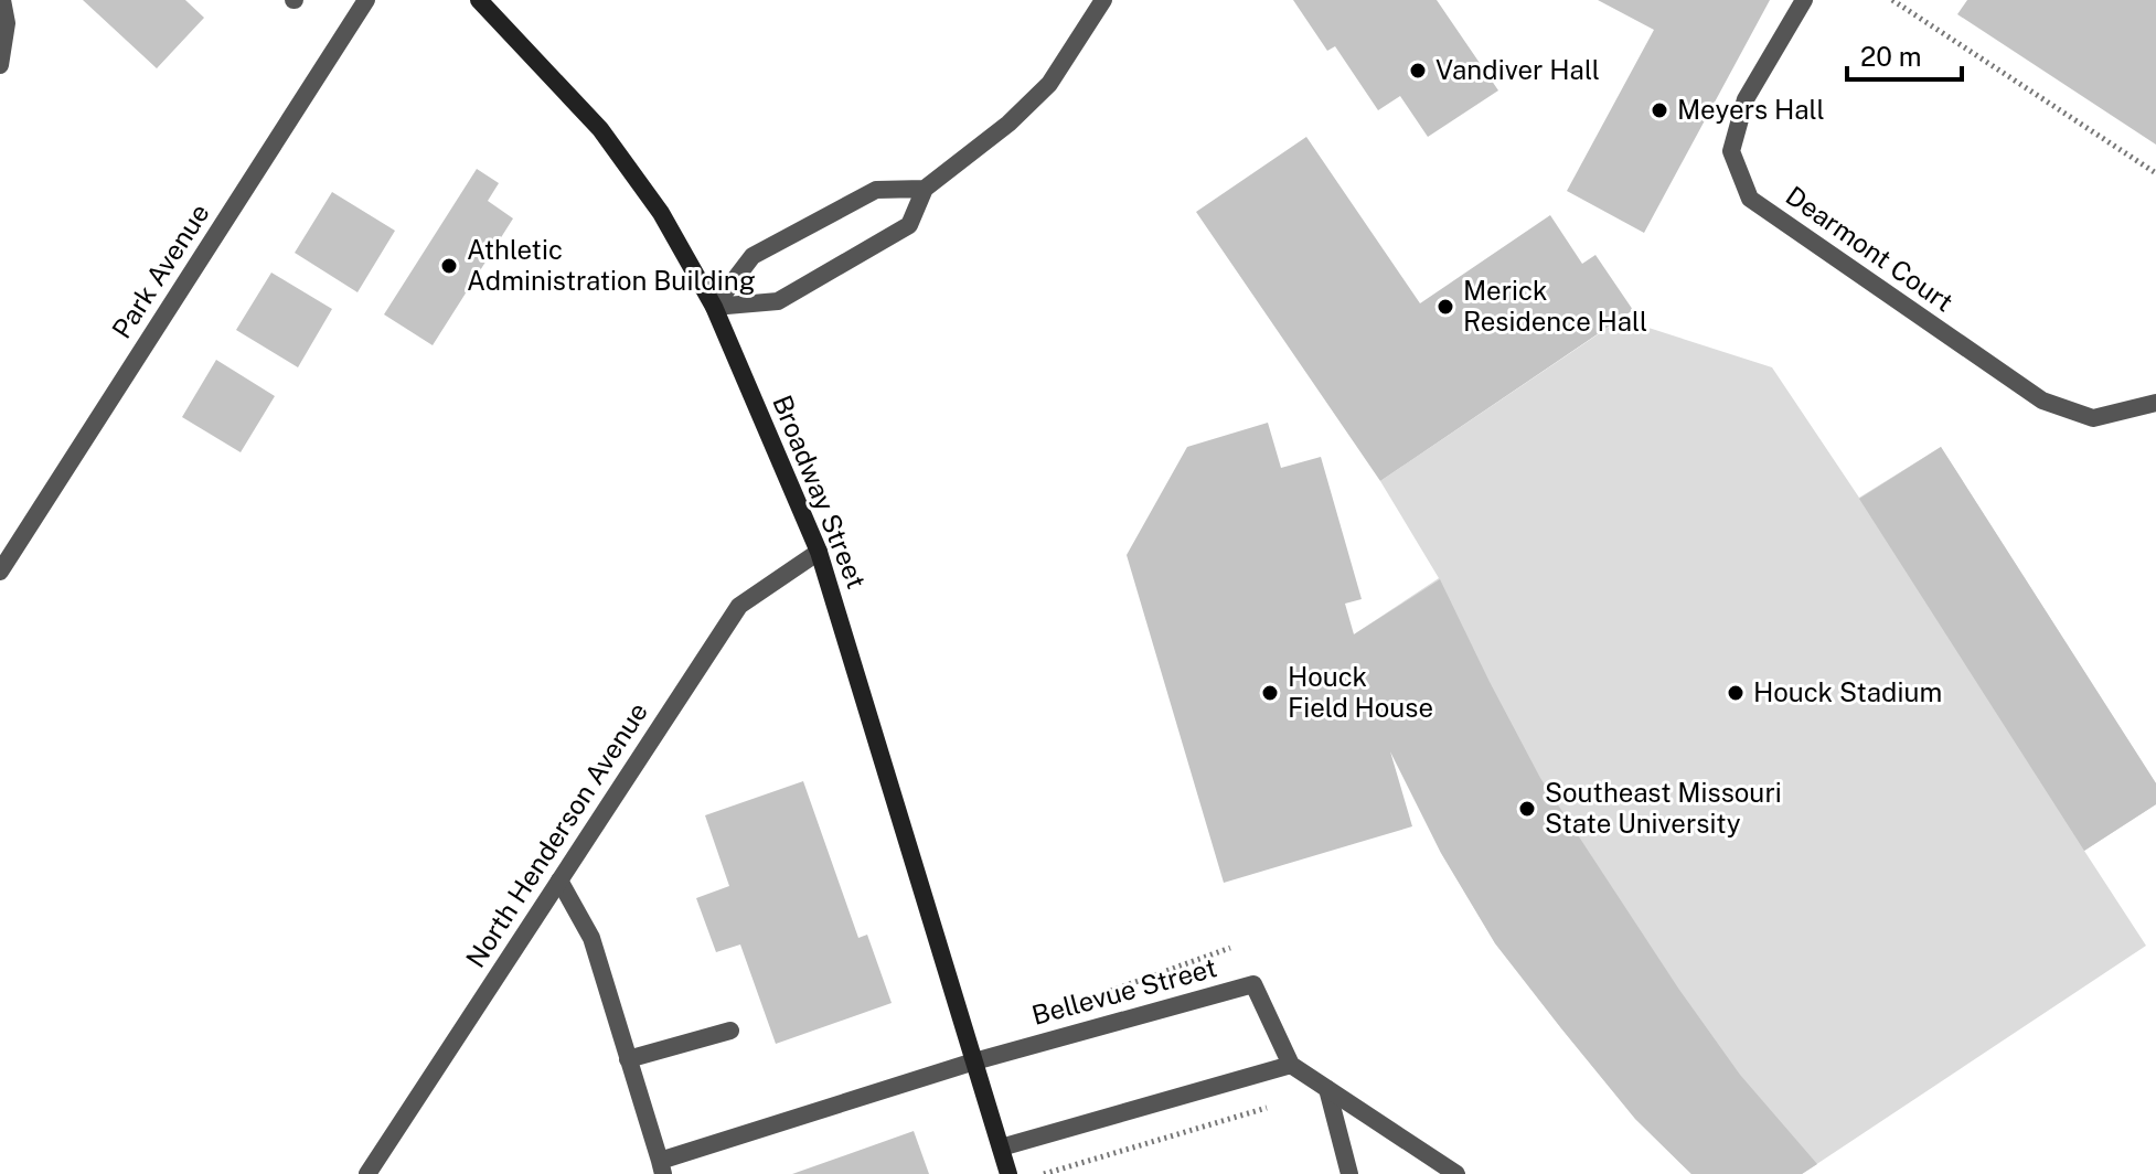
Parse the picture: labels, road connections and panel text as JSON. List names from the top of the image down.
{
  "streets": {
    "main road": ["Broadway Street"],
    "street": [
      "Dearmont Court",
      "Park Avenue",
      "North Henderson Avenue",
      "Bellevue Street"
    ]
  },
  "crossings": [
    ["Broadway Street", "North Henderson Avenue"],
    ["Broadway Street", "Bellevue Street"]
  ],
  "places": [
    "Vandiver Hall",
    "Meyers Hall",
    "Athletic Administration Building",
    "Merick Residence Hall",
    "Houck Field House",
    "Houck Stadium",
    "Southeast Missouri State University"
  ],
  "scale_bar": "20 m"
}
